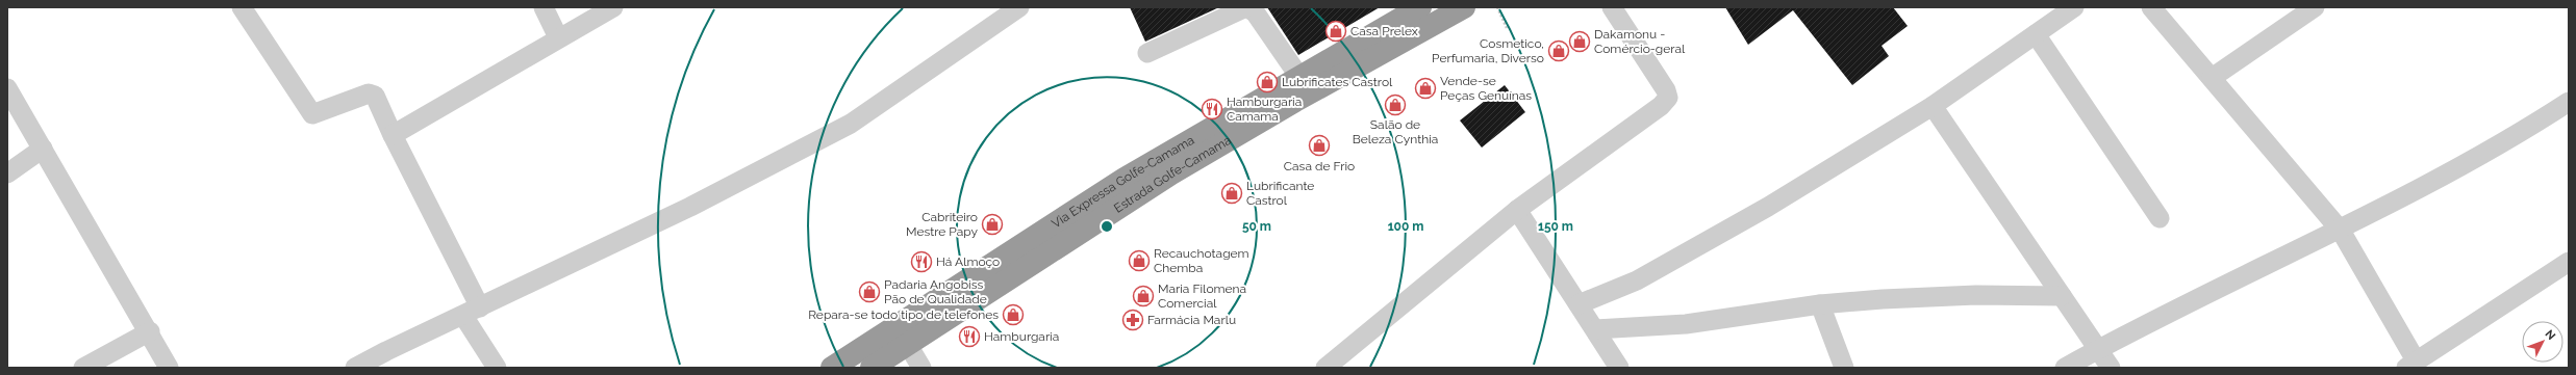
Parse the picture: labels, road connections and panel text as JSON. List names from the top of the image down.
{
  "streets": {
    "highway": ["Estrada Golfe-Camama", "Via Expressa Golfe-Camama"]
  },
  "places": {
    "shop": [
      "Casa Prelex",
      "Dakamonu - Comércio-geral",
      "Cosmetico, Perfumaria, Diverso",
      "Lubrificates Castrol",
      "Vende-se Peças Genuínas",
      "Salão de Beleza Cynthia",
      "Casa de Frio",
      "Lubrificante Castrol",
      "Cabriteiro Mestre Papy",
      "Recauchotagem Chemba",
      "Padaria Angobiss Pão de Qualidade",
      "Maria Filomena Comercial",
      "Repara-se todo tipo de telefones"
    ],
    "restaurant": ["Hamburgaria Camama", "Há Almoço", "Hamburgaria"],
    "pharmacy": ["Farmácia Marlu"]
  },
  "north": "top right",
  "rings": ["50 m", "100 m", "150 m"]
}
